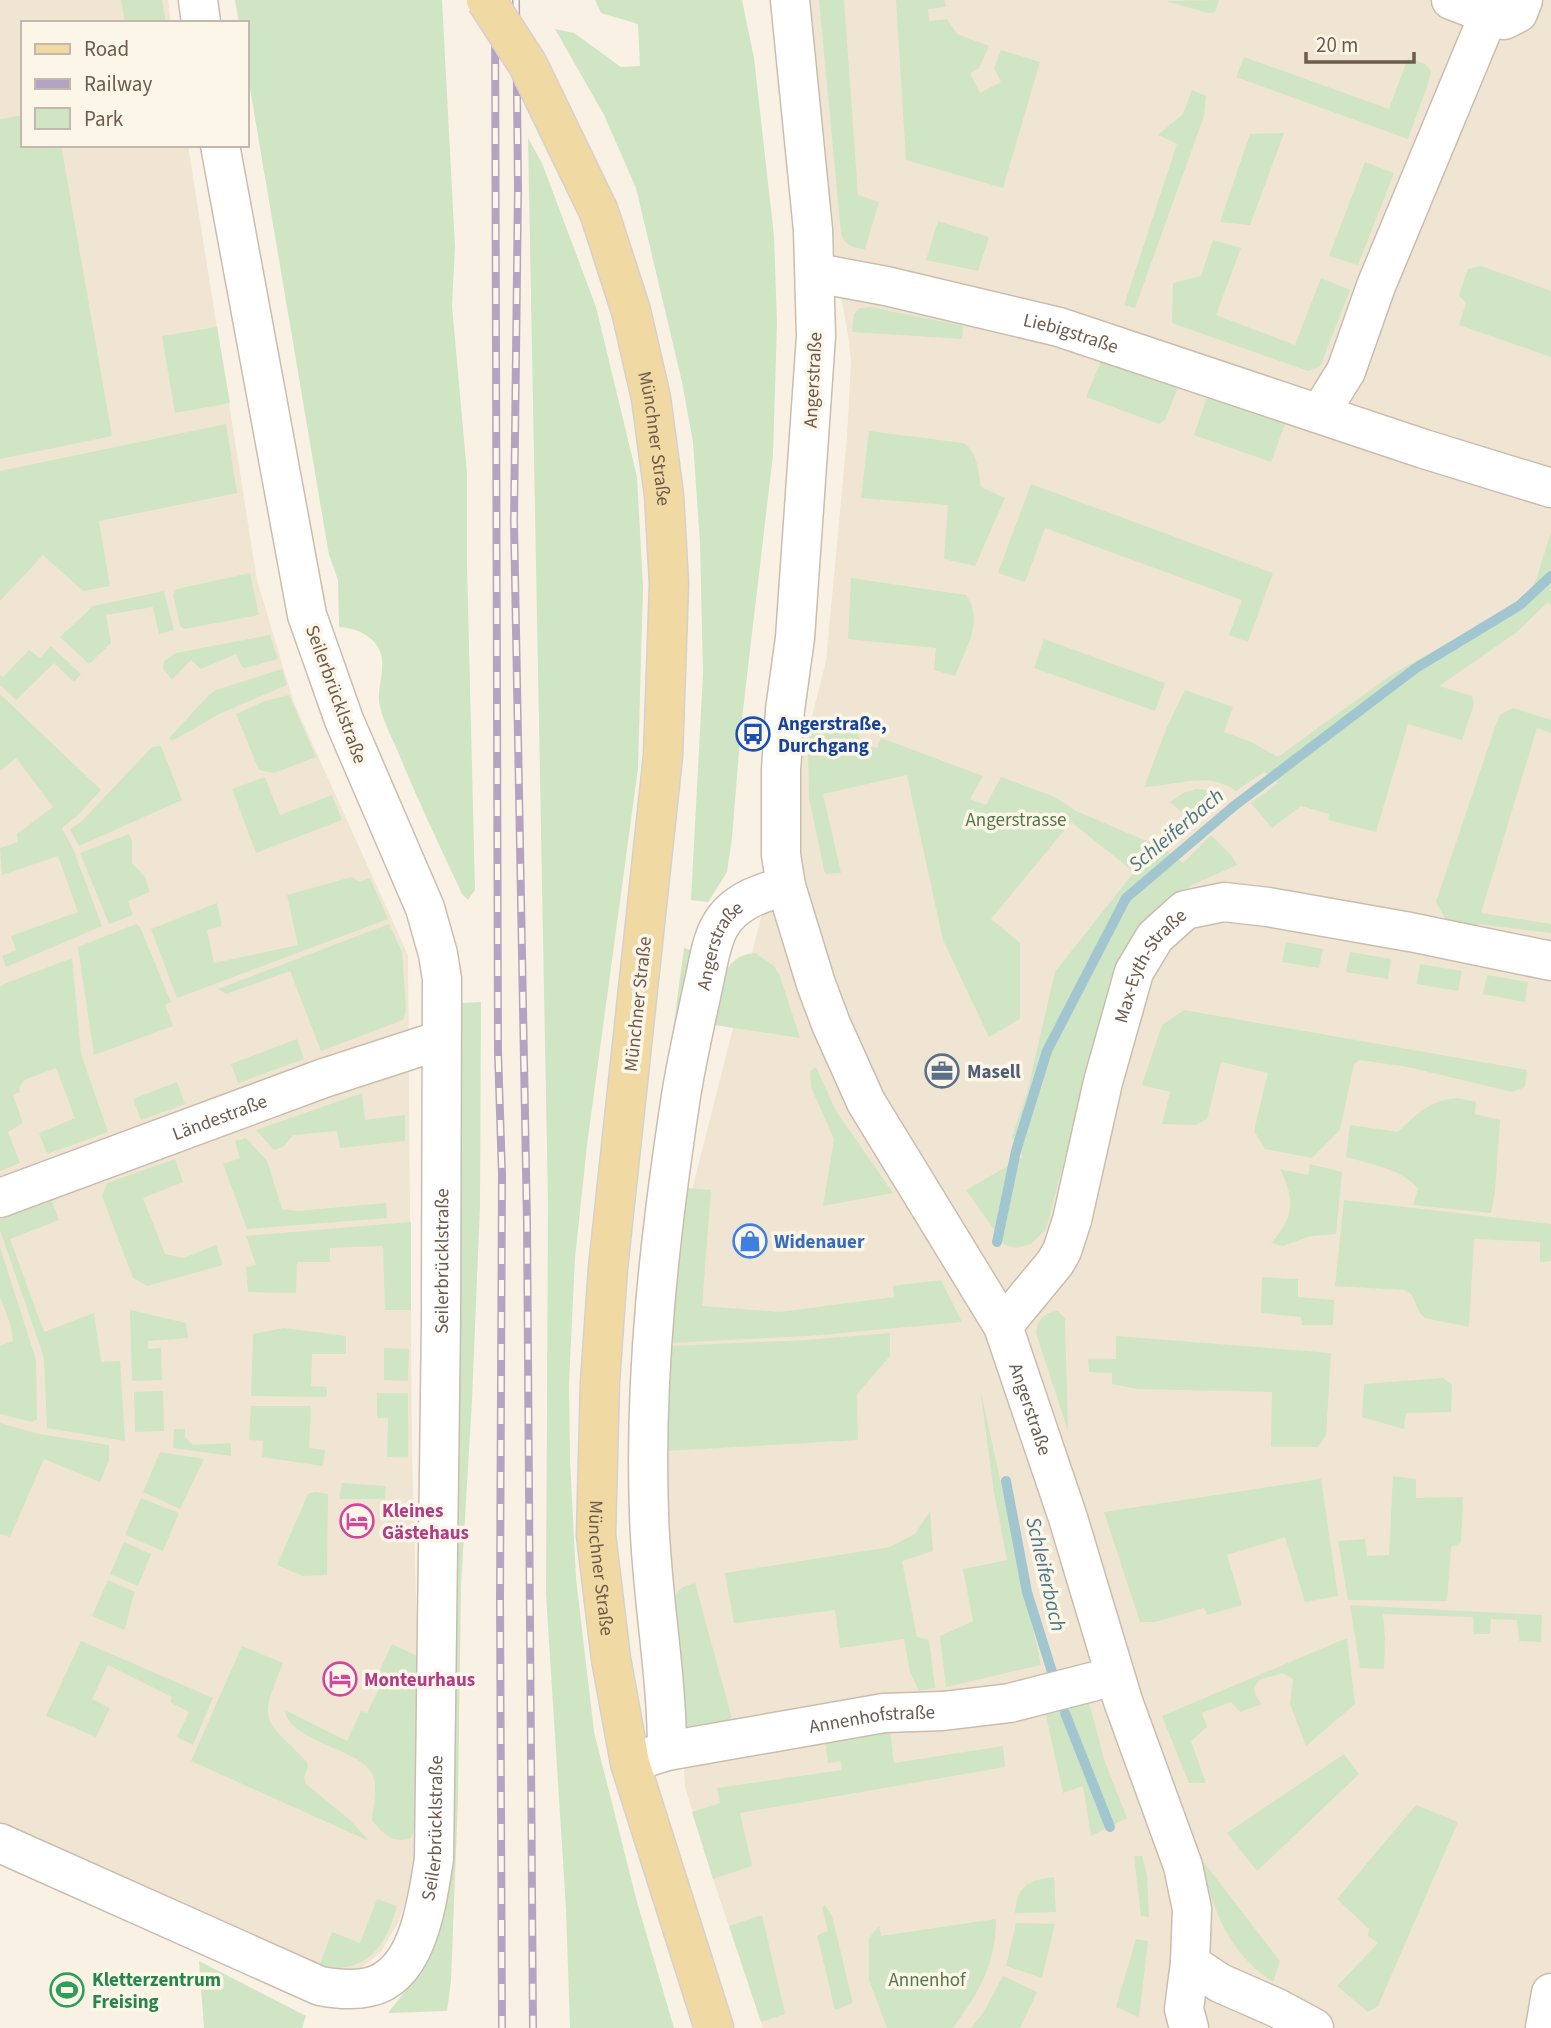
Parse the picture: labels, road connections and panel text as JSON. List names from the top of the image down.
{
  "streets": {
    "main road": ["Münchner Straße"],
    "street": [
      "Liebigstraße",
      "Angerstraße",
      "Seilerbrücklstraße",
      "Max-Eyth-Straße",
      "Ländestraße",
      "Annenhofstraße"
    ]
  },
  "crossings": [
    ["Liebigstraße", "Angerstraße"],
    ["Angerstraße", "Max-Eyth-Straße"],
    ["Angerstraße", "Annenhofstraße"],
    ["Münchner Straße", "Annenhofstraße"],
    ["Seilerbrücklstraße", "Ländestraße"]
  ],
  "water": ["Schleiferbach"],
  "parks": ["Angerstrasse", "Annenhof"],
  "places": {
    "bus stop": ["Angerstraße, Durchgang"],
    "office": ["Masell"],
    "shop": ["Widenauer"],
    "hotel": ["Kleines Gästehaus", "Monteurhaus"],
    "sports": ["Kletterzentrum Freising"]
  },
  "legend": ["Road", "Railway", "Park"],
  "scale_bar": "20 m"
}
